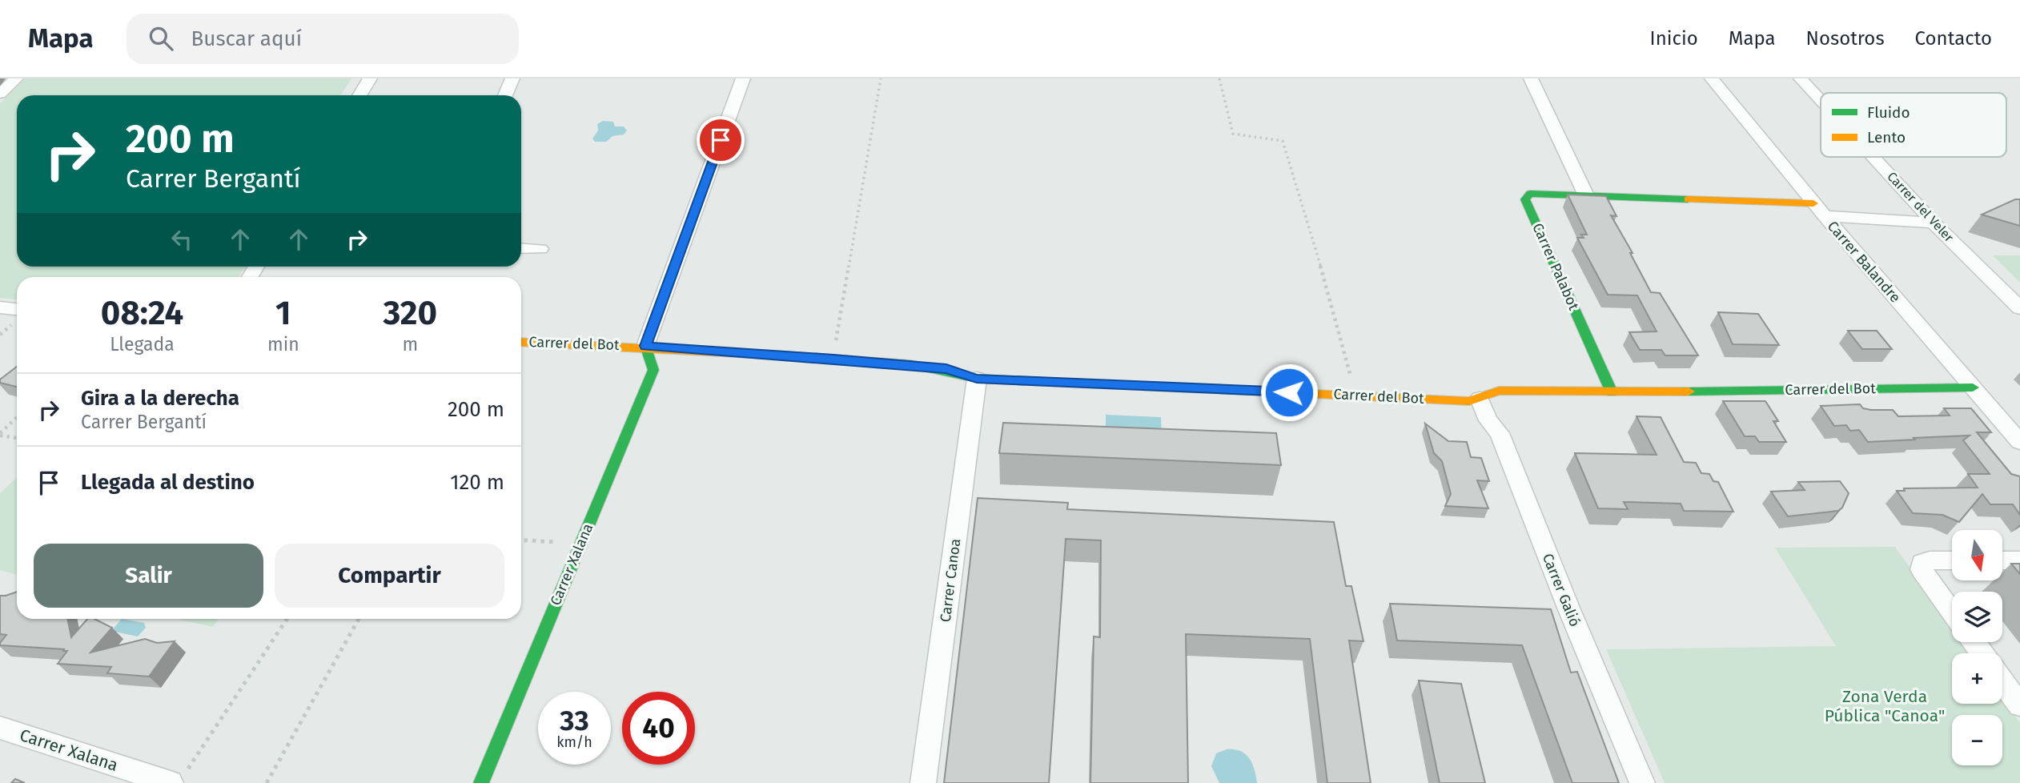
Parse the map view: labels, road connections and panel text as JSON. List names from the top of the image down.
{
  "streets": {
    "street": [
      "Carrer del Veler",
      "Carrer Balandre",
      "Carrer Palabot",
      "Carrer del Bot",
      "Carrer Xalana",
      "Carrer Canoa",
      "Carrer Galió"
    ]
  },
  "crossings": [
    ["Carrer Balandre", "Carrer Palabot"],
    ["Carrer Balandre", "Carrer del Bot"],
    ["Carrer Palabot", "Carrer del Bot"],
    ["Carrer del Bot", "Carrer Xalana"],
    ["Carrer del Bot", "Carrer Canoa"],
    ["Carrer del Bot", "Carrer Galió"]
  ],
  "parks": ["Zona Verda Pública \"Canoa\""],
  "legend": ["Fluido", "Lento"],
  "north": "bottom",
  "page": {
    "header": "Mapa",
    "search": "Buscar aquí",
    "nav": [
      "Inicio",
      "Mapa",
      "Nosotros",
      "Contacto"
    ],
    "turn": ["200 m", "Carrer Bergantí"],
    "eta": [
      "08:24",
      "Llegada",
      "1",
      "min",
      "320",
      "m"
    ],
    "list": [
      {
        "name": "Gira a la derecha",
        "note": "Carrer Bergantí",
        "value": "200 m"
      },
      {
        "name": "Llegada al destino",
        "value": "120 m"
      }
    ],
    "map_buttons": ["+", "−"],
    "buttons": ["Salir", "Compartir"],
    "speed": "33 km/h",
    "limit": "40"
  }
}
